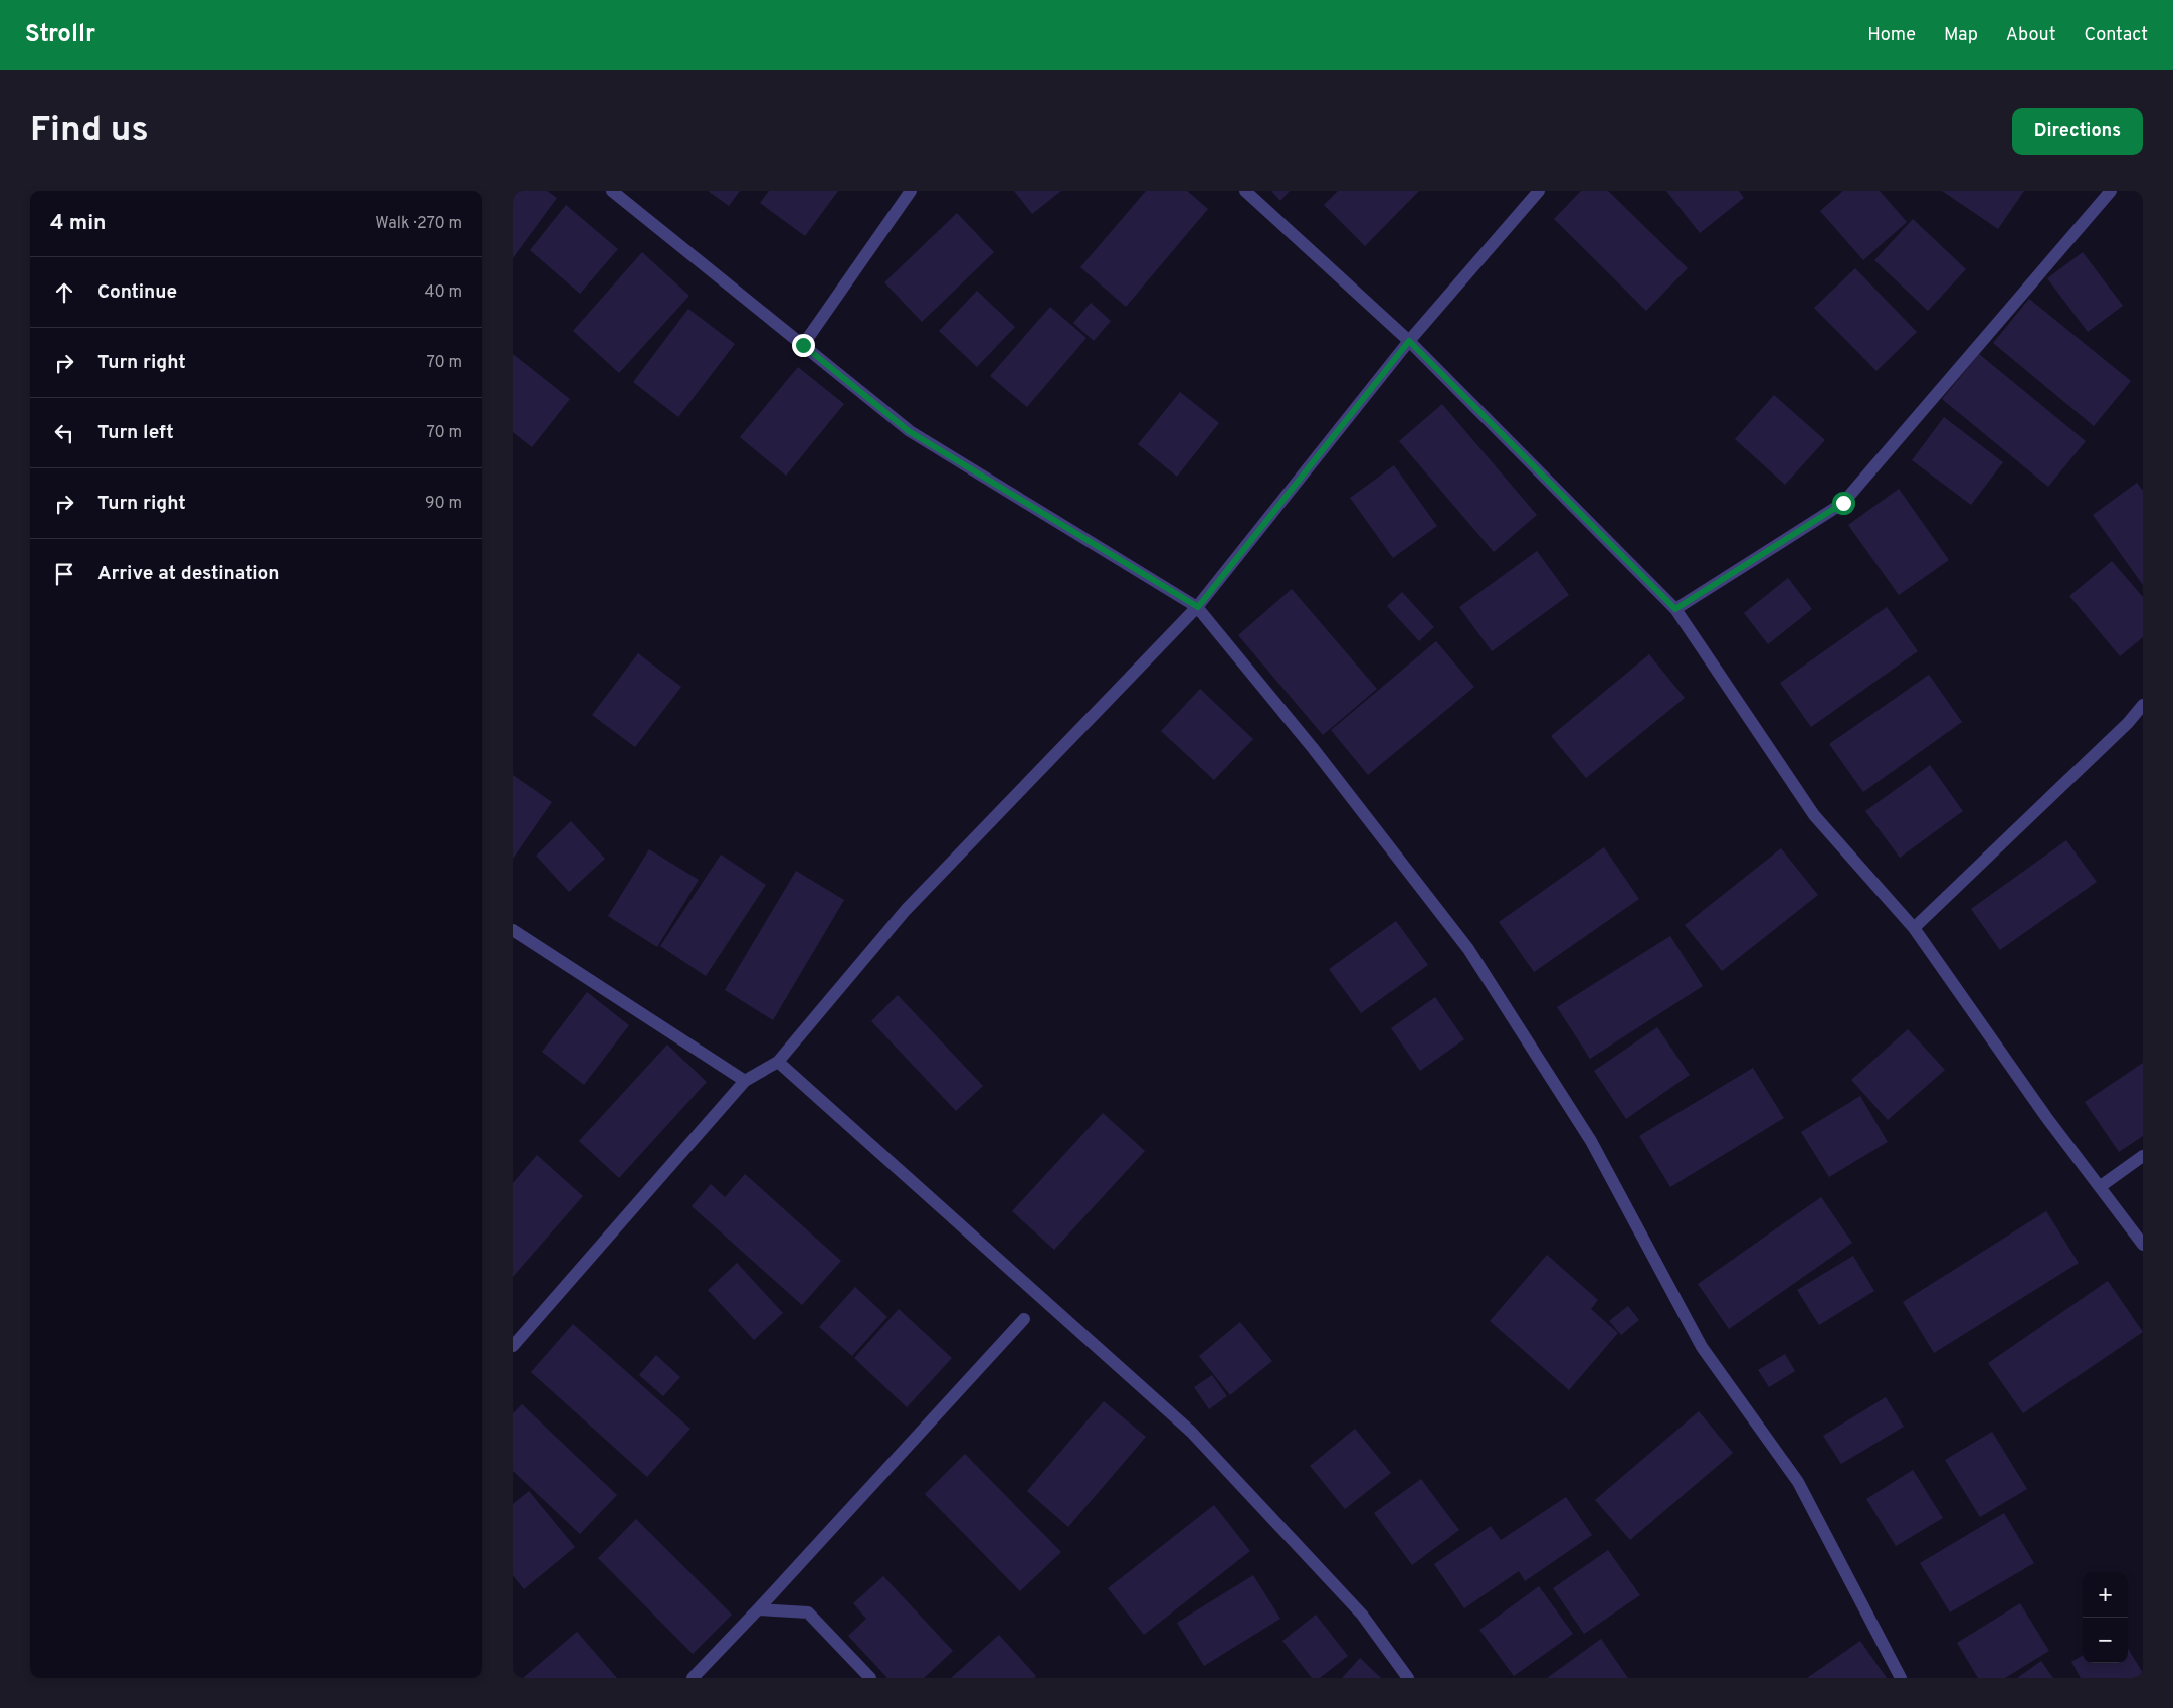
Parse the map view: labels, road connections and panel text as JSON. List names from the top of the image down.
{
  "page": {
    "header": "Strollr",
    "nav": [
      "Home",
      "Map",
      "About",
      "Contact"
    ],
    "buttons": "Directions",
    "title": "Find us",
    "heading": ["4 min", "Walk · 270 m"],
    "list": [
      ["Continue", "40 m"],
      ["Turn right", "70 m"],
      ["Turn left", "70 m"],
      ["Turn right", "90 m"],
      "Arrive at destination"
    ],
    "map_buttons": ["+", "−"]
  }
}
